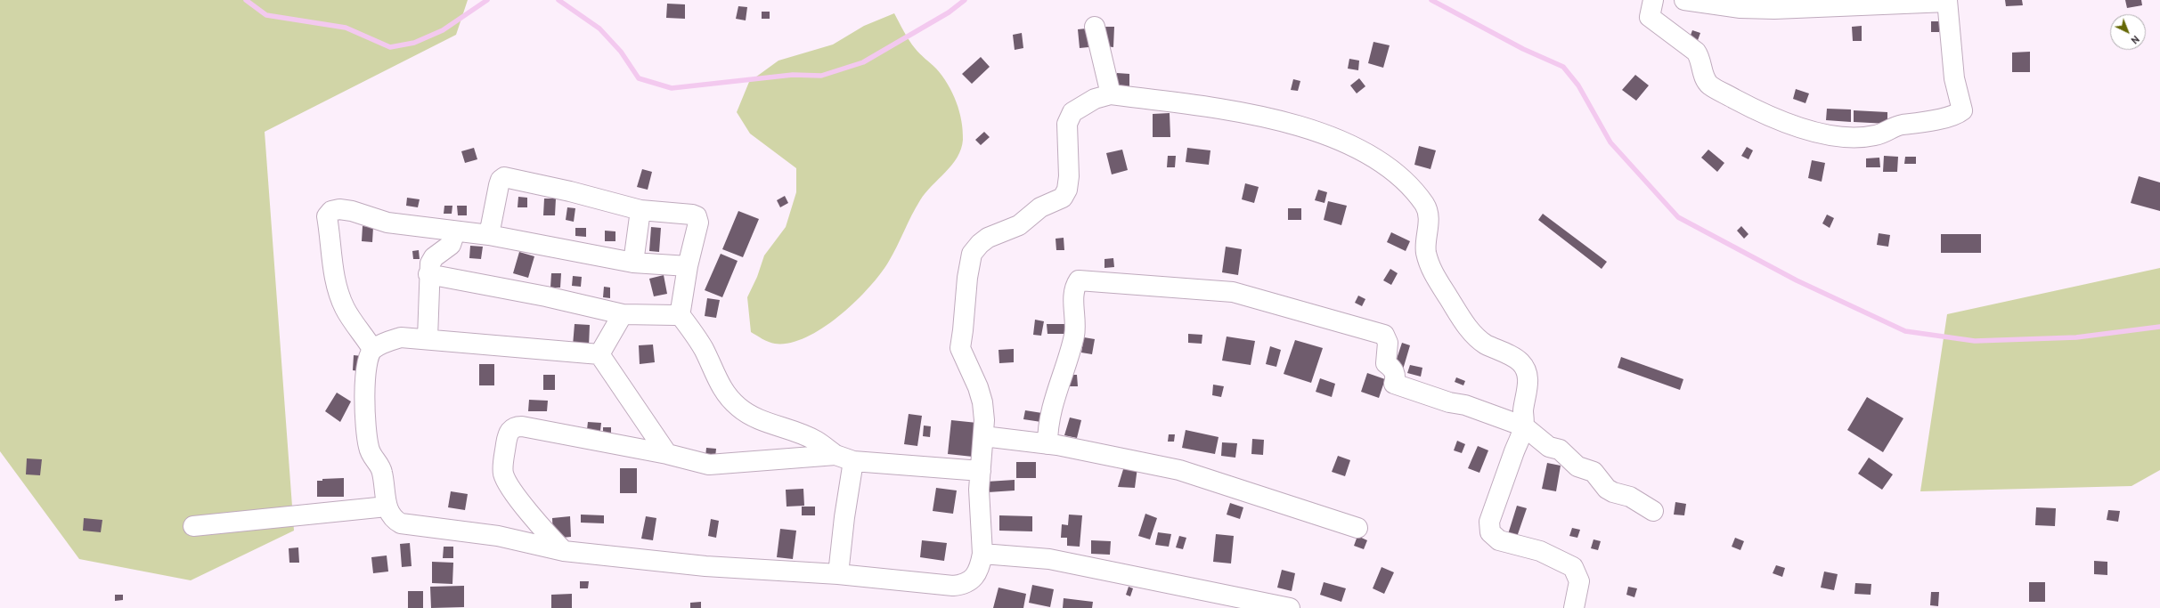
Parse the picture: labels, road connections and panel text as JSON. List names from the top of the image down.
{
  "north": "bottom right"
}
